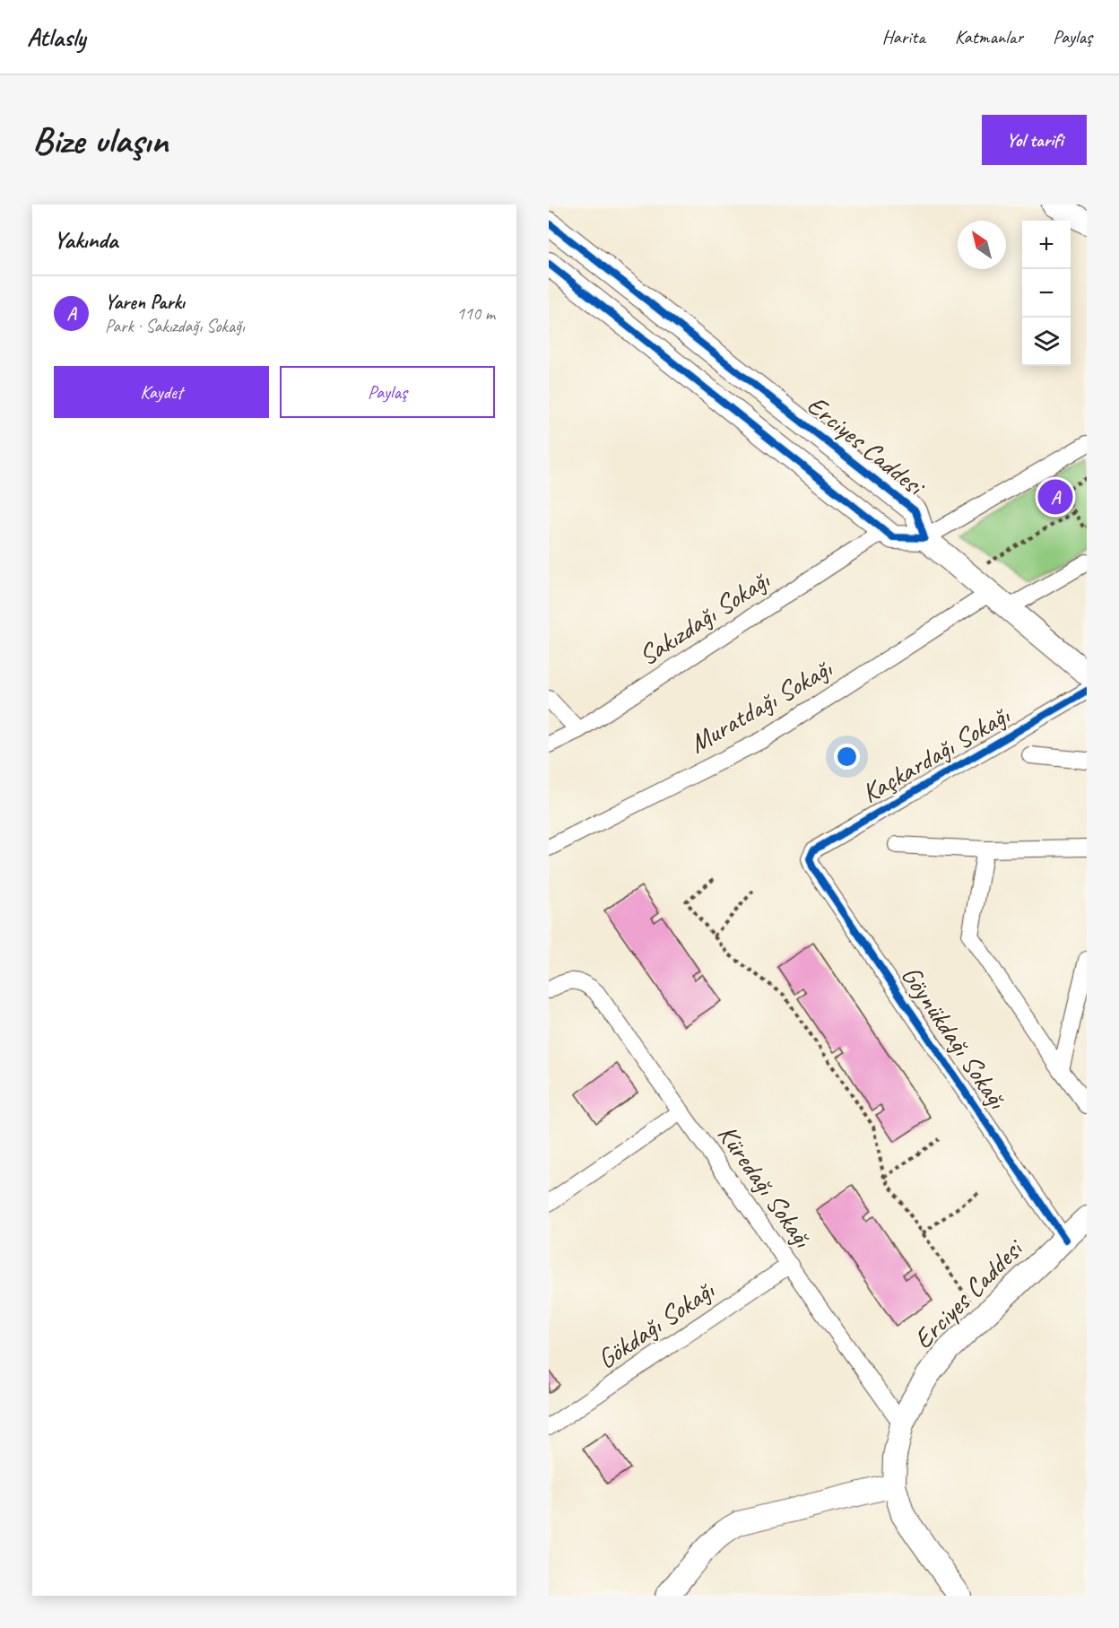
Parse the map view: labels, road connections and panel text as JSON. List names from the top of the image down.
{
  "streets": {
    "street": [
      "Erciyes Caddesi",
      "Sakızdağı Sokağı",
      "Muratdağı Sokağı",
      "Kaçkardağı Sokağı",
      "Göynükdağı Sokağı",
      "Küredağı Sokağı",
      "Gökdağı Sokağı"
    ]
  },
  "crossings": [
    ["Erciyes Caddesi", "Sakızdağı Sokağı"],
    ["Erciyes Caddesi", "Muratdağı Sokağı"],
    ["Erciyes Caddesi", "Göynükdağı Sokağı"],
    ["Erciyes Caddesi", "Küredağı Sokağı"],
    ["Kaçkardağı Sokağı", "Göynükdağı Sokağı"],
    ["Küredağı Sokağı", "Gökdağı Sokağı"]
  ],
  "north": "top left",
  "page": {
    "header": "Atlasly",
    "nav": ["Harita", "Katmanlar", "Paylaş"],
    "buttons": [
      "Yol tarifi",
      ["Kaydet", "Paylaş"]
    ],
    "title": "Bize ulaşın",
    "heading": "Yakında",
    "map_buttons": ["+", "−"],
    "list": [
      {
        "mark": "A",
        "name": "Yaren Parkı",
        "note": "Park · Sakızdağı Sokağı",
        "value": "110 m"
      }
    ],
    "pins": "A"
  }
}
